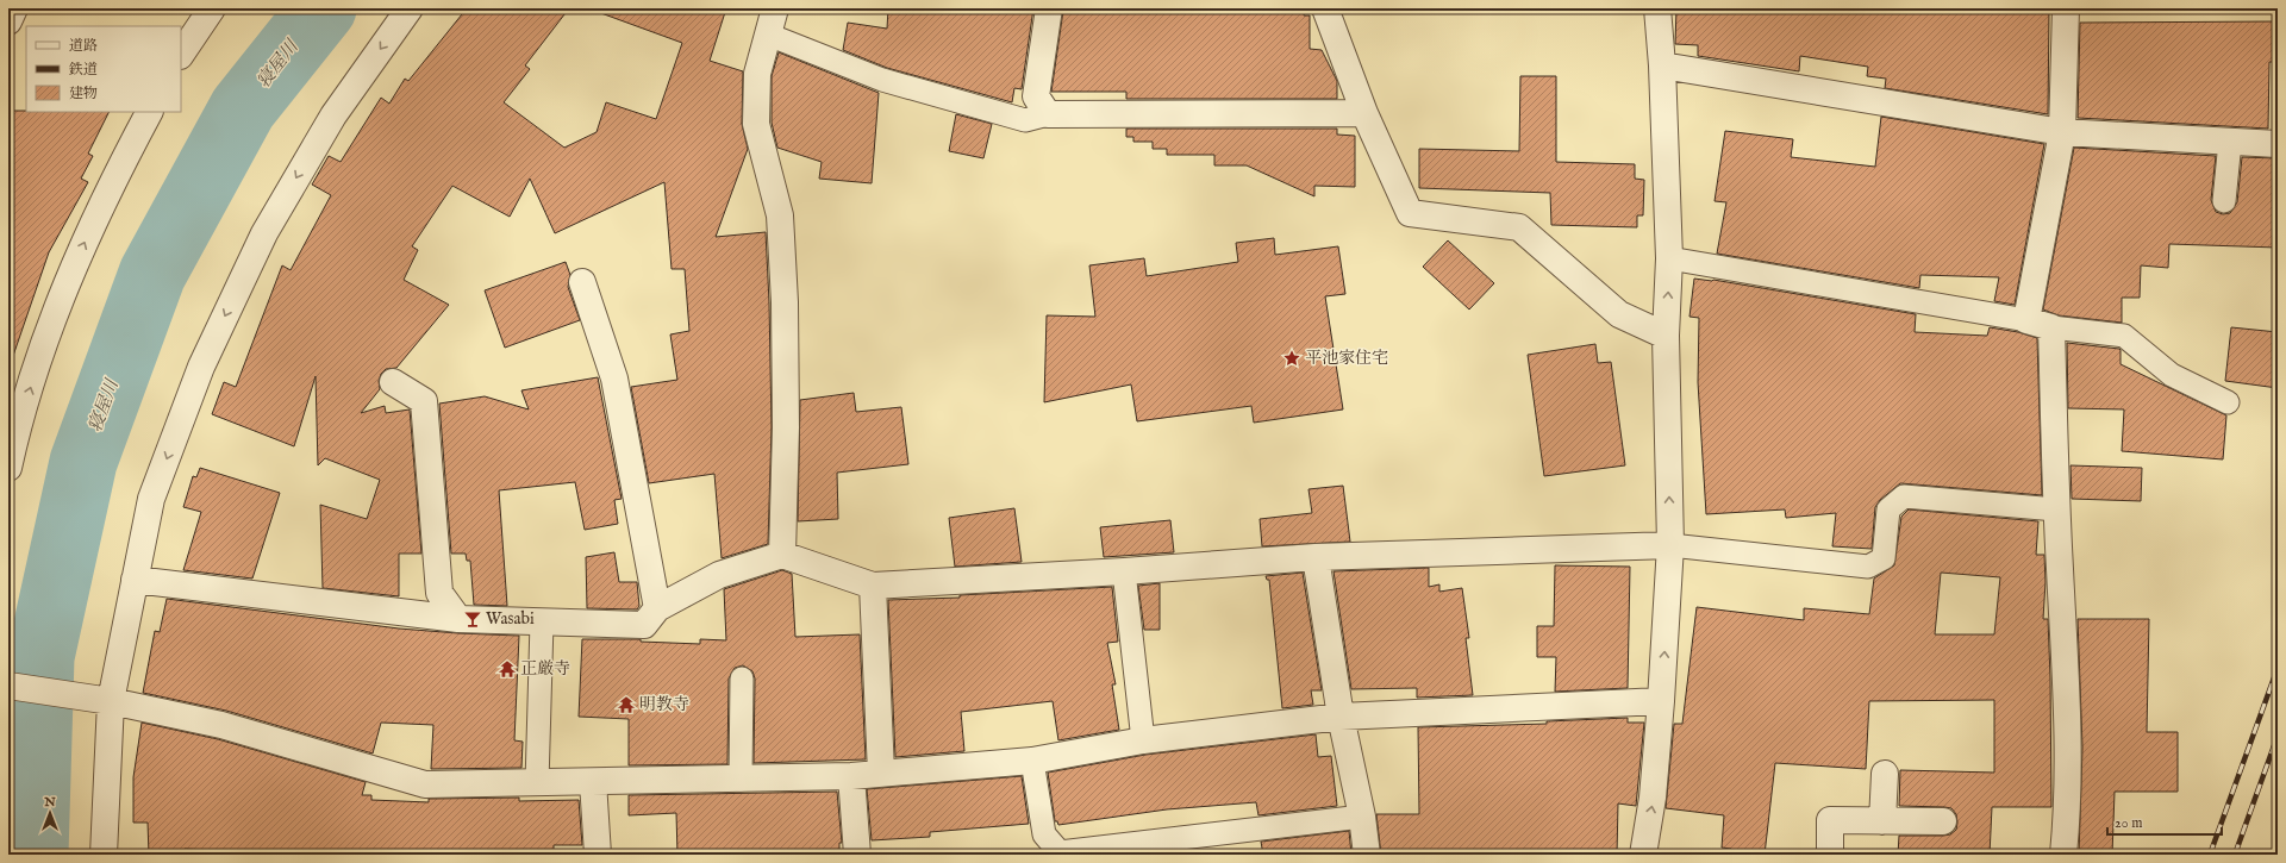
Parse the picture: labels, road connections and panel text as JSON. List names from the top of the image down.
{
  "water": ["寝屋川"],
  "places": {
    "place": ["平池家住宅"],
    "bar": ["Wasabi"],
    "temple": ["正厳寺", "明教寺"]
  },
  "legend": ["道路", "鉄道", "建物"],
  "scale_bar": "20 m",
  "north": "top"
}
